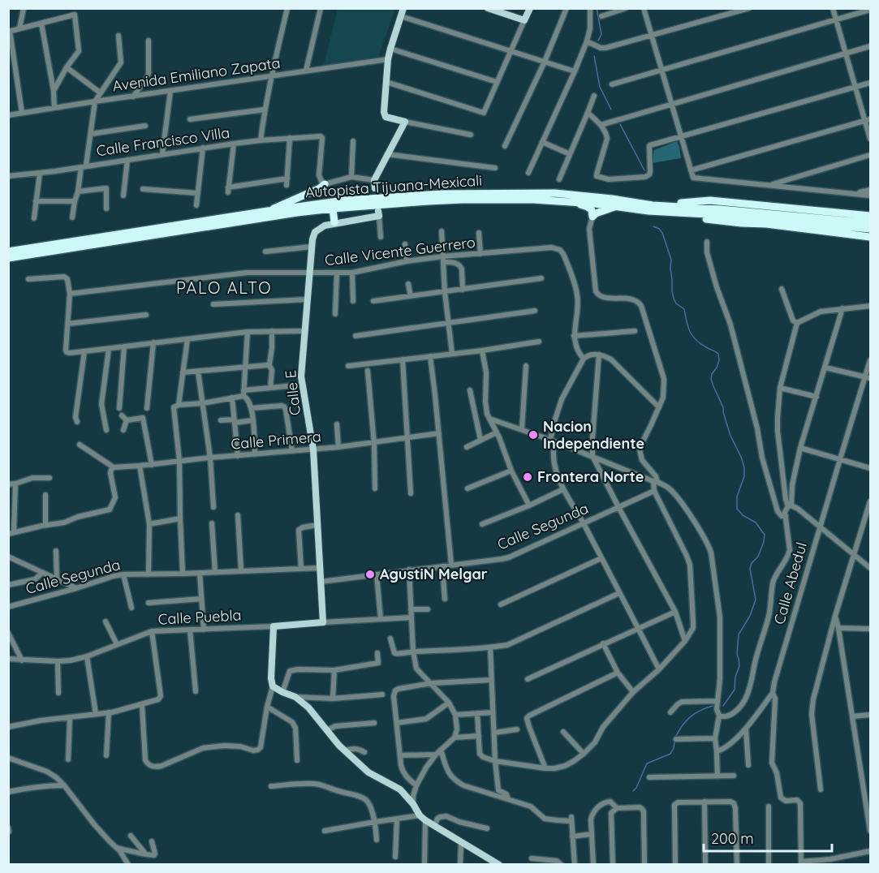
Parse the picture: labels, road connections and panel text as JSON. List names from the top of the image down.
{
  "streets": {
    "highway": ["Autopista Tijuana-Mexicali"],
    "main road": ["Calle E", "Calle Puebla"],
    "street": [
      "Avenida Emiliano Zapata",
      "Calle Francisco Villa",
      "Calle Vicente Guerrero",
      "Calle Primera",
      "Calle Segunda",
      "Calle Abedul"
    ]
  },
  "crossings": [
    ["Calle Vicente Guerrero", "Calle E"],
    ["Calle E", "Calle Primera"],
    ["Calle E", "Calle Segunda"],
    ["Calle E", "Calle Puebla"]
  ],
  "districts": ["PALO ALTO"],
  "places": ["Nacion Independiente", "Frontera Norte", "AgustiN Melgar"],
  "scale_bar": "200 m"
}
